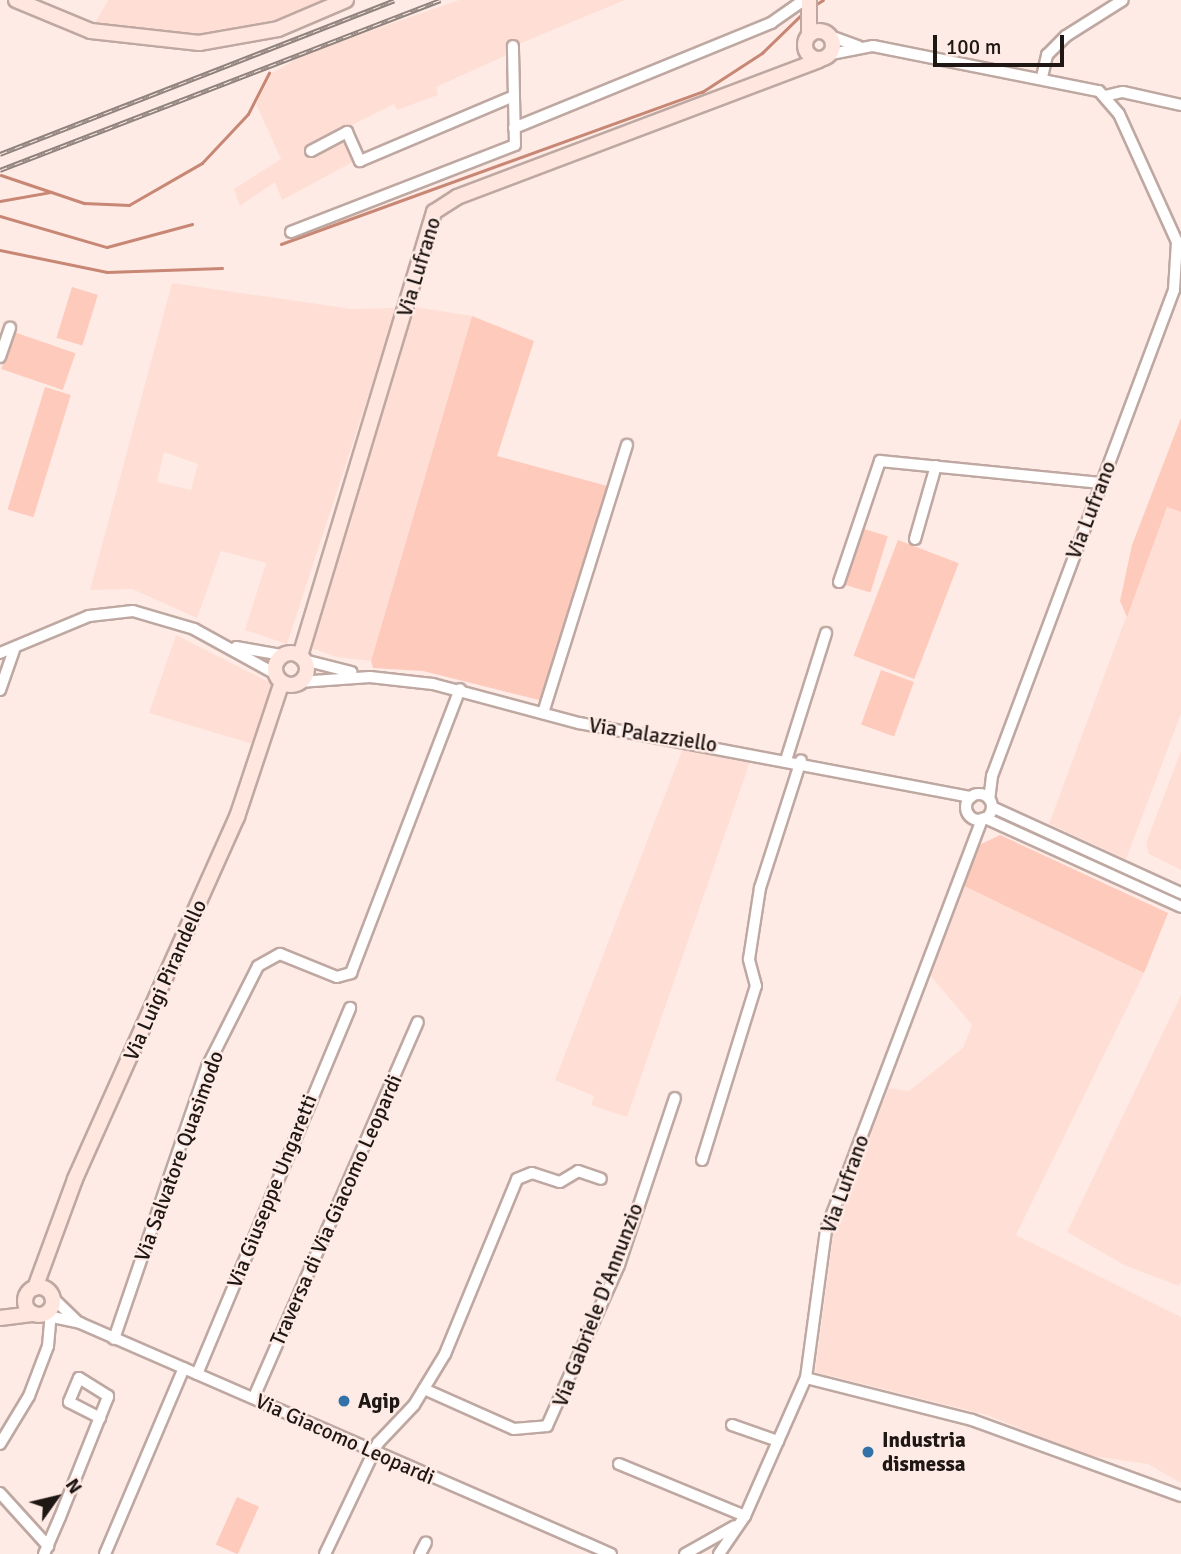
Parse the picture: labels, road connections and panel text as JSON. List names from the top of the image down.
{
  "streets": {
    "street": [
      "Via Lufrano",
      "Via Palazziello",
      "Via Luigi Pirandello",
      "Via Salvatore Quasimodo",
      "Via Giuseppe Ungaretti",
      "Traversa di Via Giacomo Leopardi",
      "Via Gabriele D'Annunzio",
      "Via Giacomo Leopardi"
    ]
  },
  "crossings": [
    ["Via Lufrano", "Via Palazziello"],
    ["Via Palazziello", "Via Luigi Pirandello"],
    ["Via Palazziello", "Via Salvatore Quasimodo"],
    ["Via Luigi Pirandello", "Via Giacomo Leopardi"],
    ["Via Salvatore Quasimodo", "Via Giacomo Leopardi"],
    ["Via Giuseppe Ungaretti", "Via Giacomo Leopardi"],
    ["Traversa di Via Giacomo Leopardi", "Via Giacomo Leopardi"],
    ["Via Gabriele D'Annunzio", "Via Giacomo Leopardi"]
  ],
  "places": ["Agip", "Industria dismessa"],
  "scale_bar": "100 m",
  "north": "top right"
}
